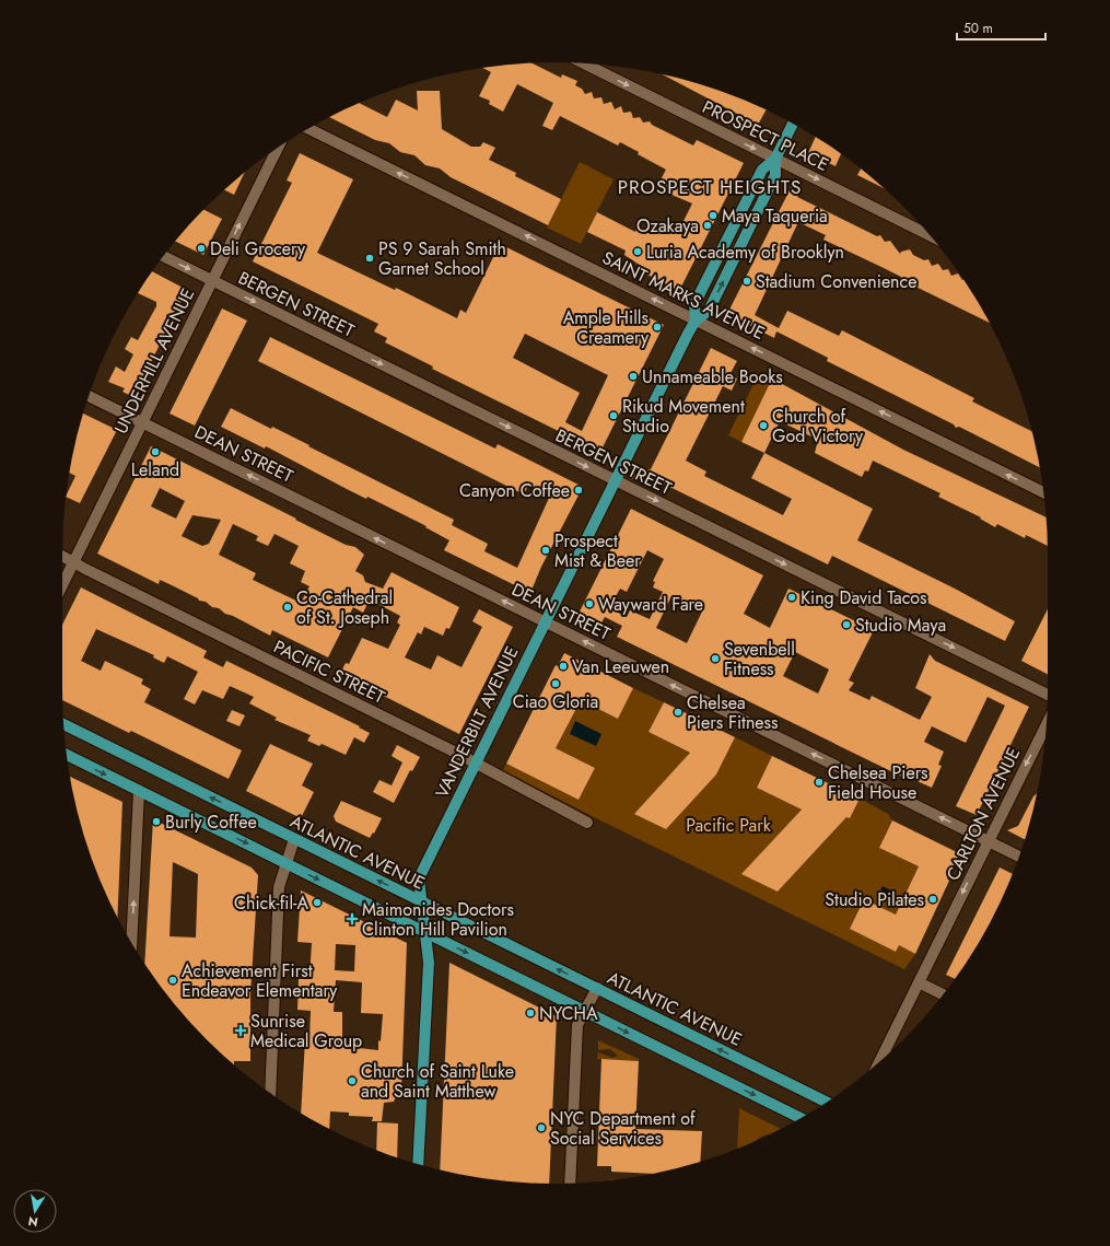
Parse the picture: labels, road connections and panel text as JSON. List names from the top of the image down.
{
  "streets": {
    "main road": ["VANDERBILT AVENUE", "ATLANTIC AVENUE"],
    "street": [
      "PROSPECT PLACE",
      "SAINT MARKS AVENUE",
      "BERGEN STREET",
      "UNDERHILL AVENUE",
      "DEAN STREET",
      "PACIFIC STREET",
      "CARLTON AVENUE"
    ]
  },
  "crossings": [
    ["PROSPECT PLACE", "VANDERBILT AVENUE"],
    ["SAINT MARKS AVENUE", "VANDERBILT AVENUE"],
    ["BERGEN STREET", "UNDERHILL AVENUE"],
    ["BERGEN STREET", "VANDERBILT AVENUE"],
    ["UNDERHILL AVENUE", "DEAN STREET"],
    ["UNDERHILL AVENUE", "PACIFIC STREET"],
    ["DEAN STREET", "VANDERBILT AVENUE"],
    ["DEAN STREET", "CARLTON AVENUE"],
    ["PACIFIC STREET", "VANDERBILT AVENUE"],
    ["VANDERBILT AVENUE", "ATLANTIC AVENUE"]
  ],
  "one_way": [
    "PROSPECT PLACE",
    "SAINT MARKS AVENUE",
    "BERGEN STREET",
    "DEAN STREET",
    "CARLTON AVENUE"
  ],
  "districts": ["PROSPECT HEIGHTS"],
  "parks": ["Pacific Park"],
  "places": {
    "other": [
      "Maya Taqueria",
      "Ozakaya",
      "Deli Grocery",
      "Luria Academy of Brooklyn",
      "PS 9 Sarah Smith Garnet School",
      "Stadium Convenience",
      "Ample Hills Creamery",
      "Unnameable Books",
      "Rikud Movement Studio",
      "Church of God Victory",
      "Leland",
      "Canyon Coffee",
      "Prospect Mist & Beer",
      "King David Tacos",
      "Wayward Fare",
      "Co-Cathedral of St. Joseph",
      "Studio Maya",
      "Sevenbell Fitness",
      "Van Leeuwen",
      "Ciao Gloria",
      "Chelsea Piers Fitness",
      "Chelsea Piers Field House",
      "Burly Coffee",
      "Studio Pilates",
      "Chick-fil-A",
      "Achievement First Endeavor Elementary",
      "NYCHA",
      "Church of Saint Luke and Saint Matthew",
      "NYC Department of Social Services"
    ],
    "health": ["Maimonides Doctors Clinton Hill Pavilion", "Sunrise Medical Group"]
  },
  "scale_bar": "50 m",
  "north": "bottom"
}
